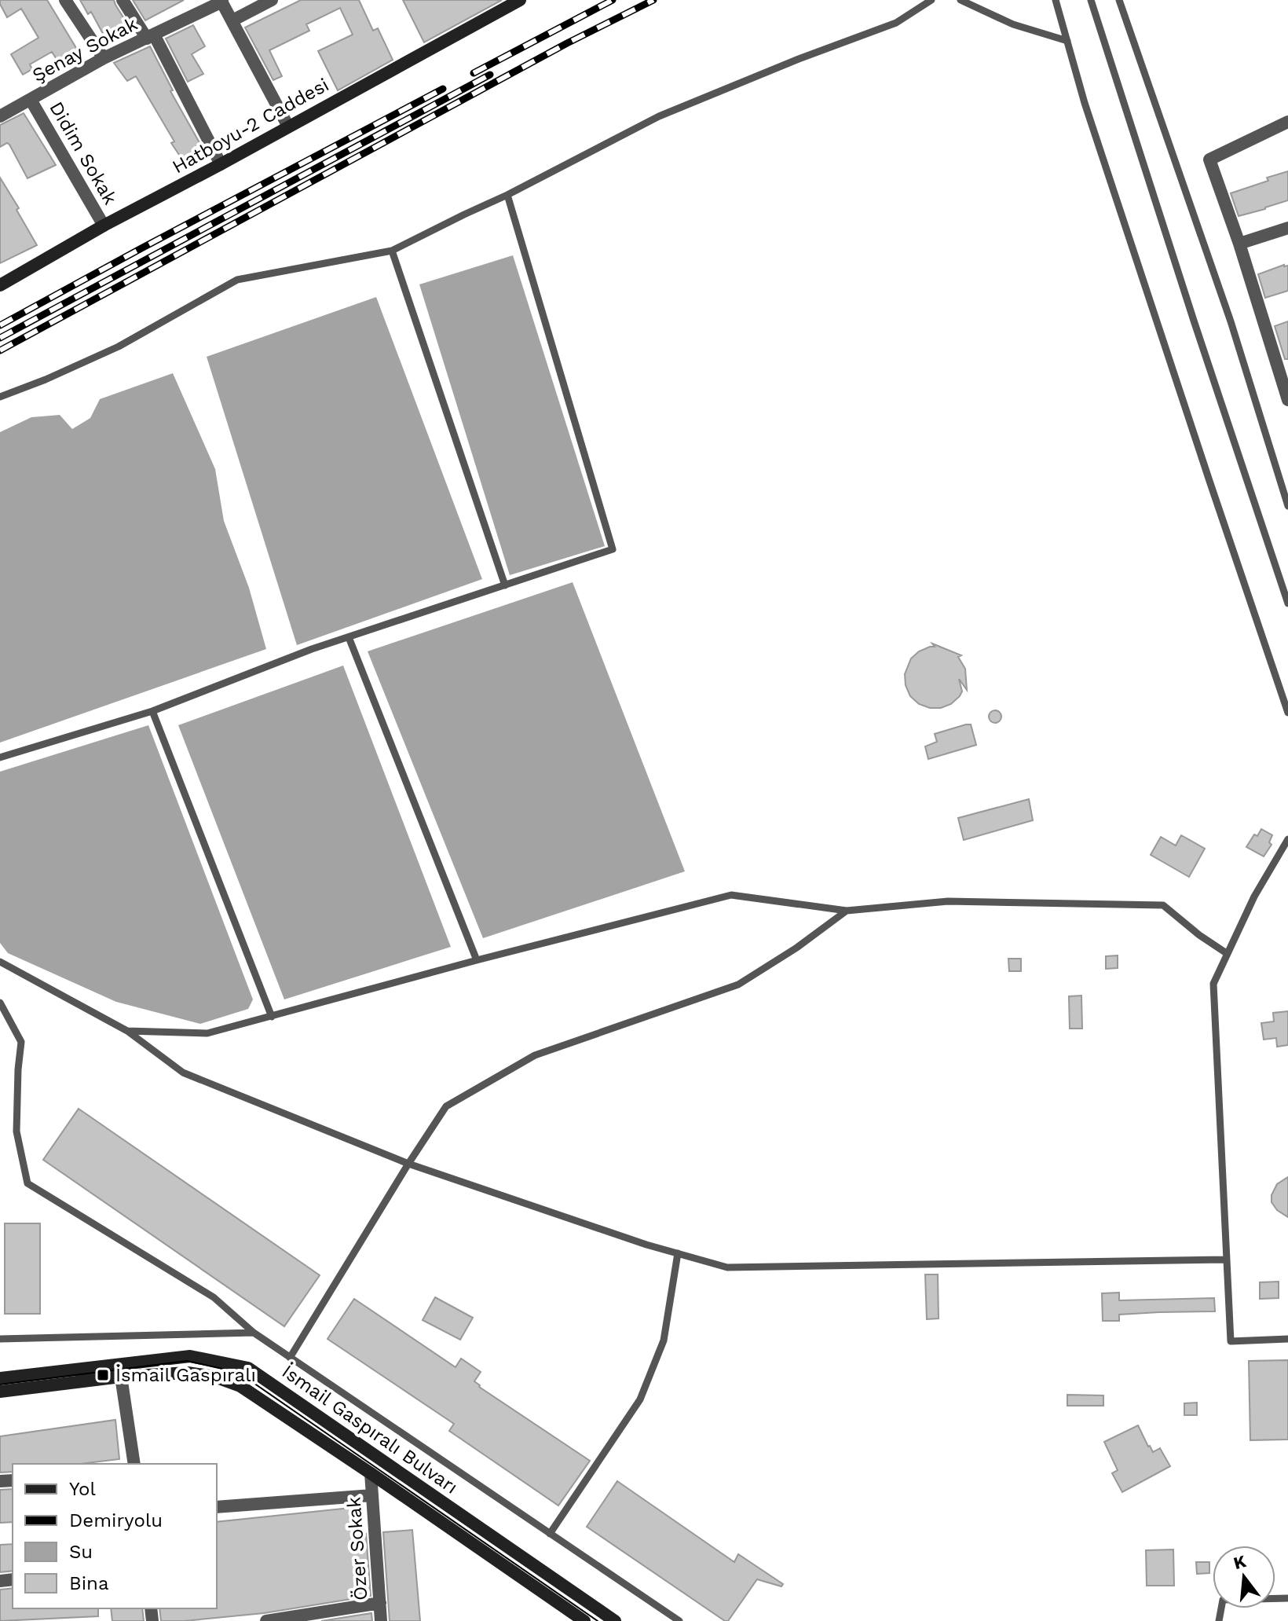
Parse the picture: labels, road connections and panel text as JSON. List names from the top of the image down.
{
  "streets": {
    "main road": ["Hatboyu-2 Caddesi", "İsmail Gaspıralı Bulvarı"],
    "street": ["Şenay Sokak", "Didim Sokak", "Özer Sokak"]
  },
  "crossings": [
    ["Şenay Sokak", "Didim Sokak"],
    ["Hatboyu-2 Caddesi", "Didim Sokak"]
  ],
  "places": {
    "transit": ["İsmail Gaspıralı"]
  },
  "legend": [
    "Yol",
    "Demiryolu",
    "Su",
    "Bina"
  ],
  "north": "top"
}
